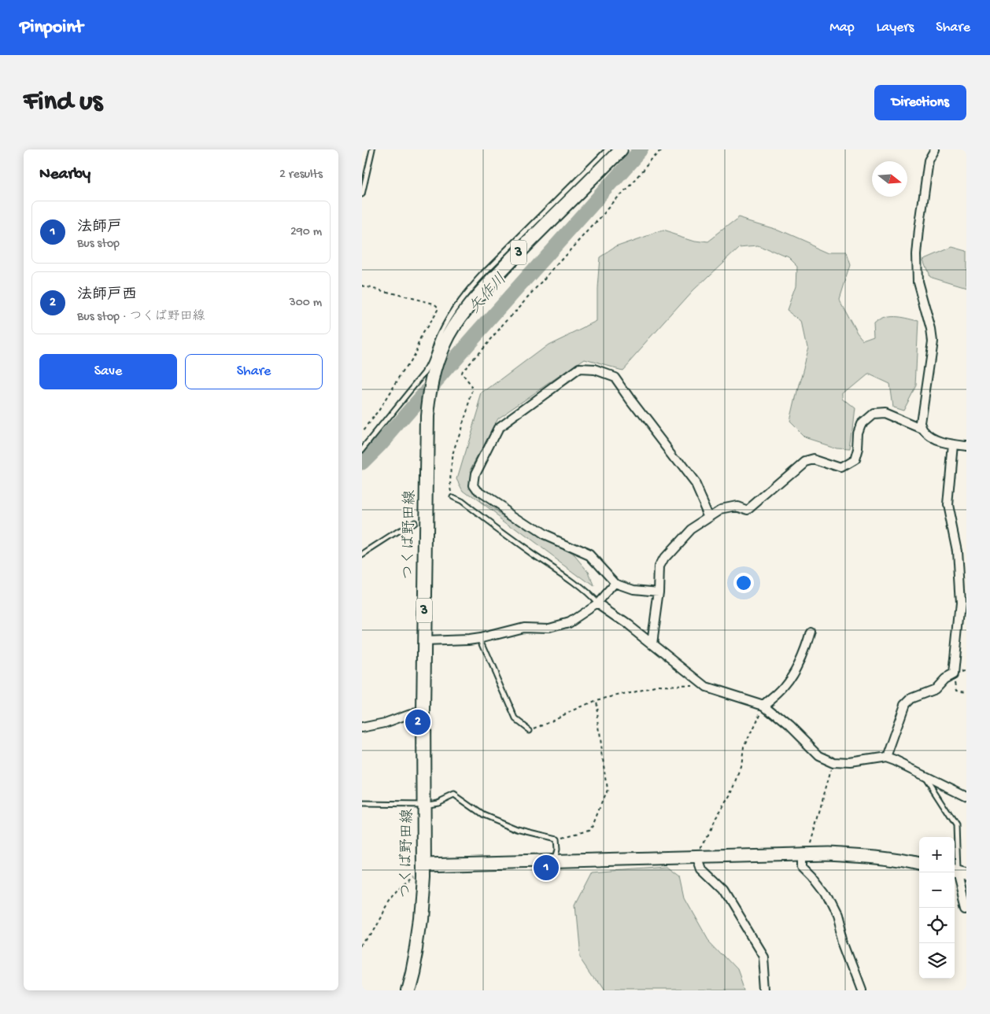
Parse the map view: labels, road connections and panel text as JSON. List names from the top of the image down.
{
  "streets": {
    "main road": ["3", "つくば野田線"]
  },
  "water": ["矢作川"],
  "north": "right",
  "page": {
    "header": "Pinpoint",
    "nav": ["Map", "Layers", "Share"],
    "buttons": [
      "Directions",
      ["Save", "Share"]
    ],
    "title": "Find us",
    "heading": ["Nearby", "2 results"],
    "list": [
      {
        "mark": "1",
        "name": "法師戸",
        "note": "Bus stop",
        "value": "290 m"
      },
      {
        "mark": "2",
        "name": "法師戸西",
        "note": "Bus stop · つくば野田線",
        "value": "300 m"
      }
    ],
    "pins": ["2", "1"],
    "map_buttons": ["+", "−"]
  }
}
